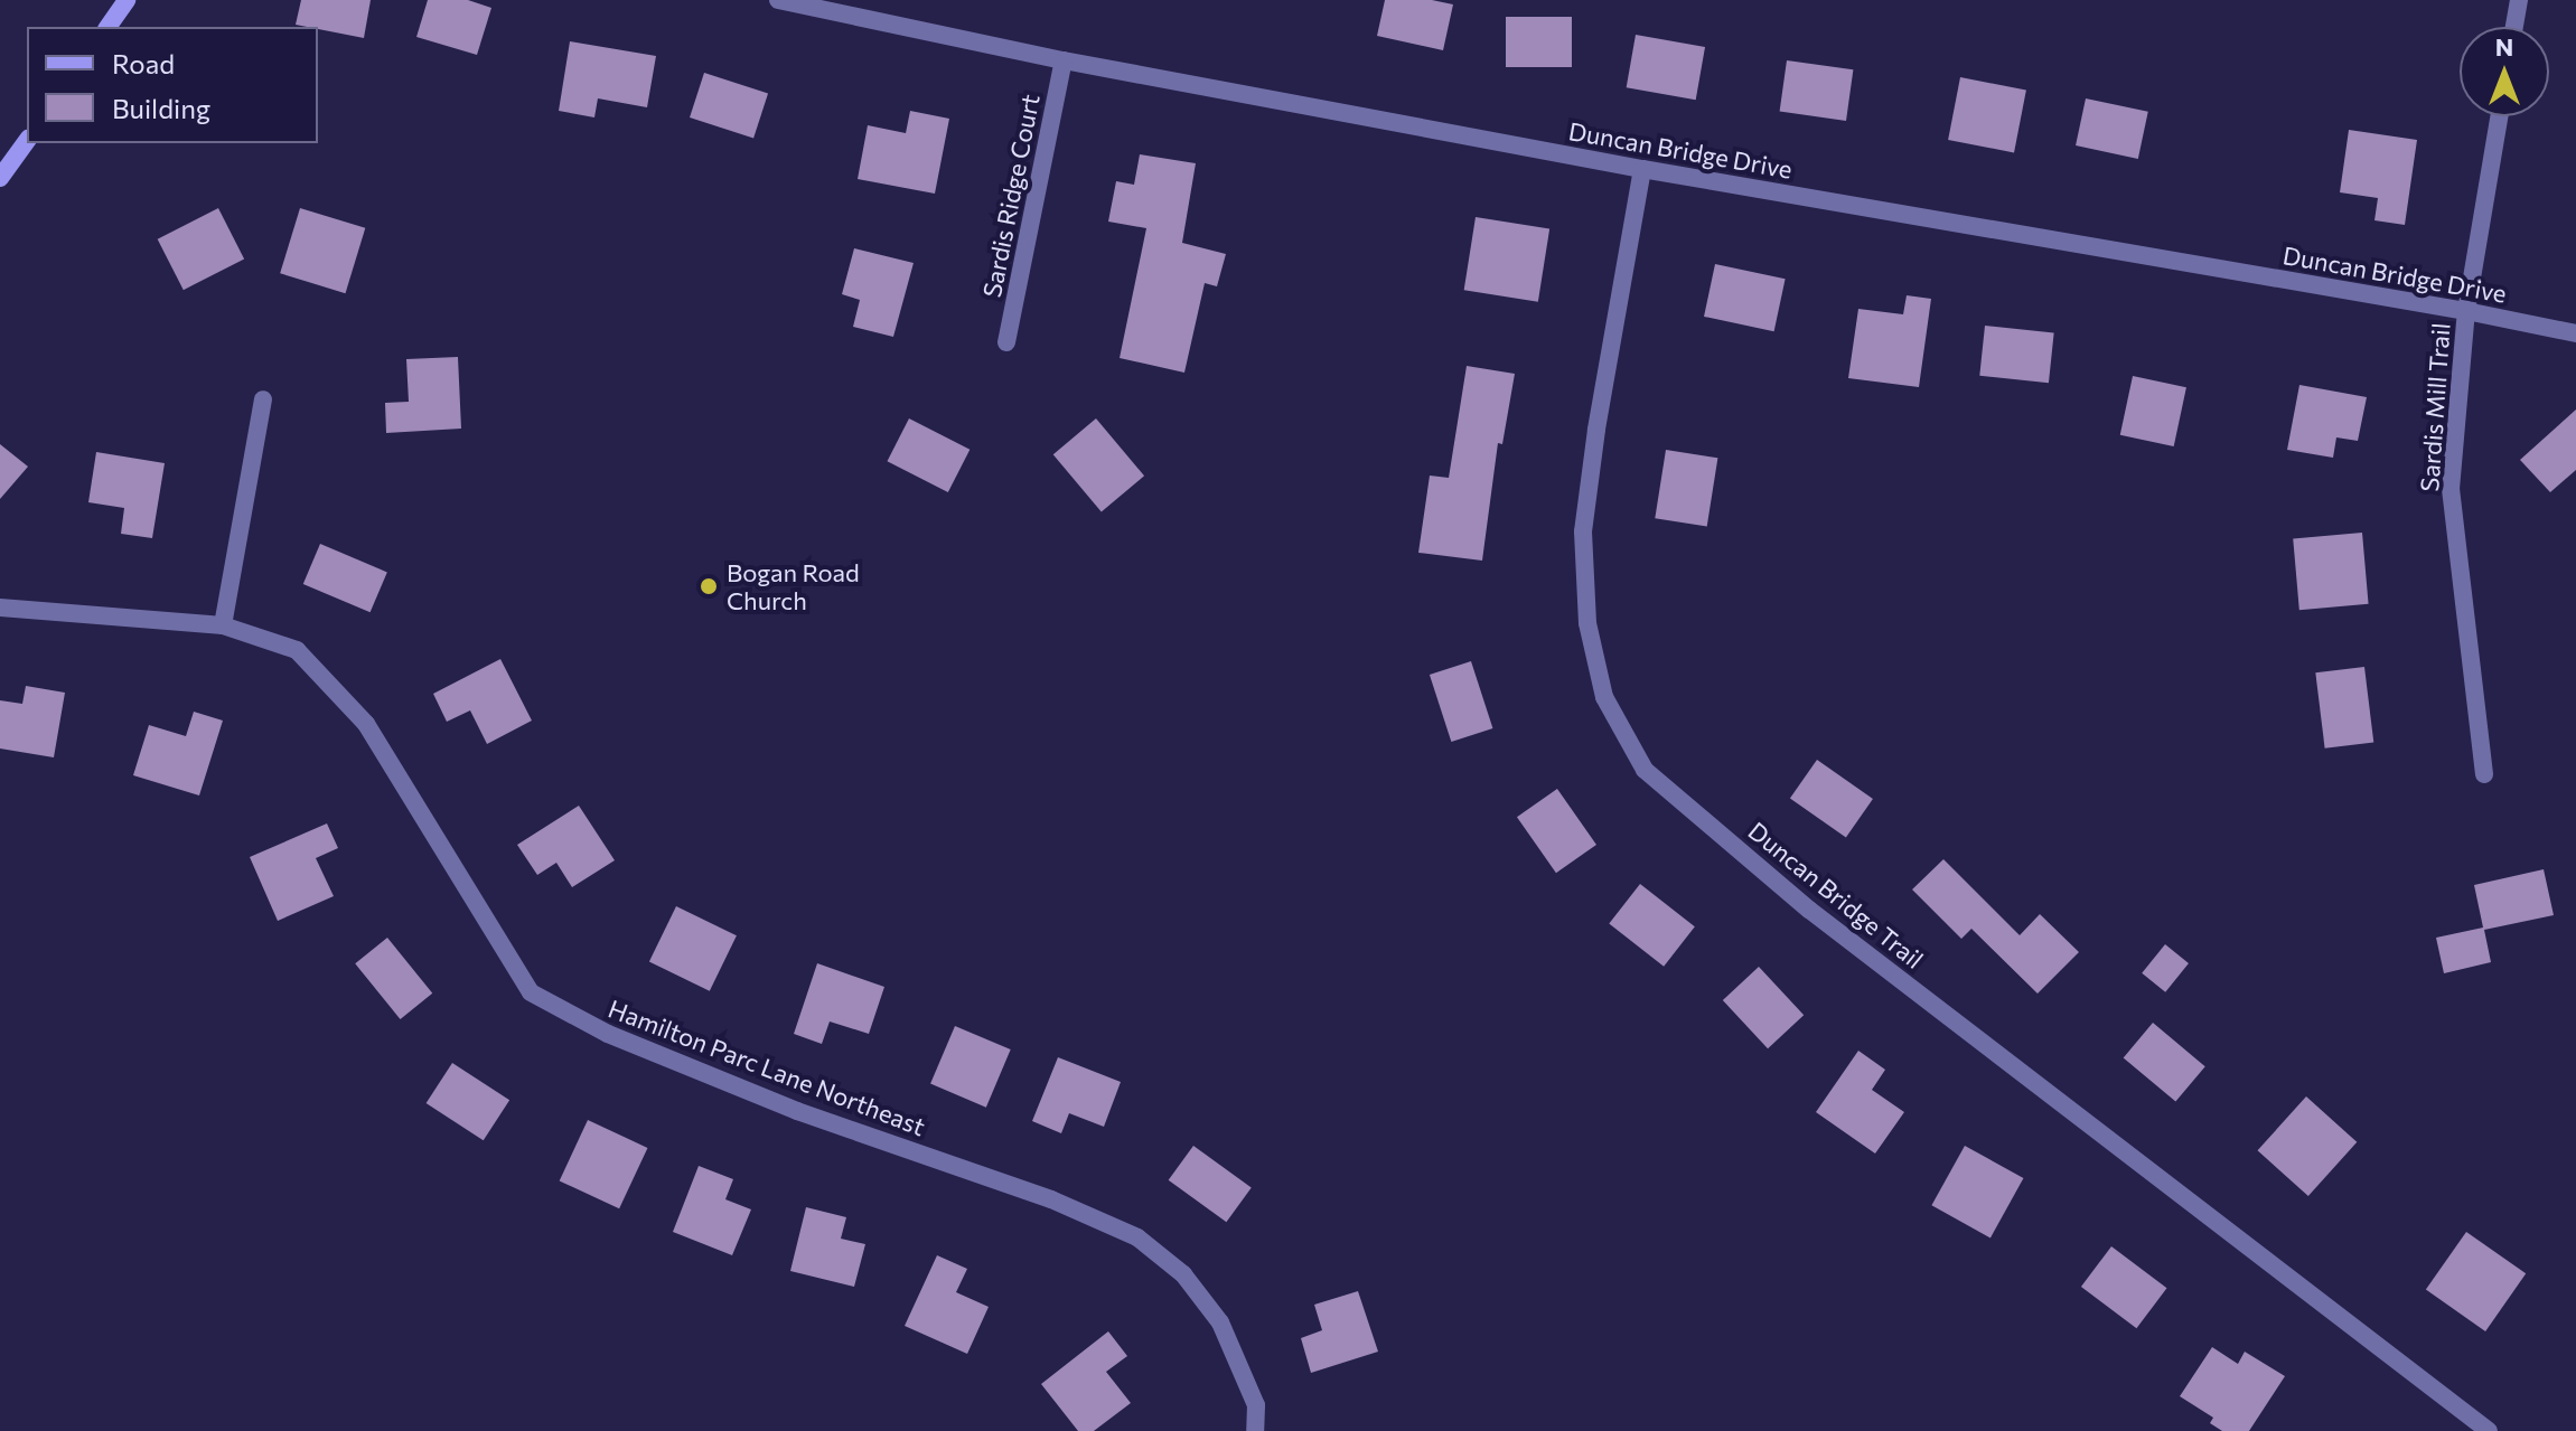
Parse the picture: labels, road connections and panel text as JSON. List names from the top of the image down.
{
  "streets": {
    "street": [
      "Duncan Bridge Drive",
      "Sardis Ridge Court",
      "Sardis Mill Trail",
      "Duncan Bridge Trail",
      "Hamilton Parc Lane Northeast"
    ]
  },
  "crossings": [
    ["Duncan Bridge Drive", "Sardis Ridge Court"],
    ["Duncan Bridge Drive", "Sardis Mill Trail"],
    ["Duncan Bridge Drive", "Duncan Bridge Trail"]
  ],
  "places": ["Bogan Road Church"],
  "legend": ["Road", "Building"],
  "north": "top"
}
